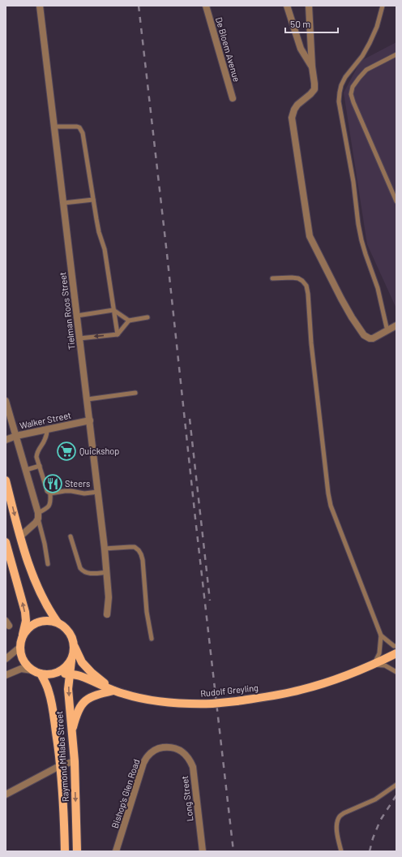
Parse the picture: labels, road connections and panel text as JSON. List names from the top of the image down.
{
  "streets": {
    "main road": ["Rudolf Greyling", "Raymond Mhlaba Street"],
    "street": [
      "De Bloem Avenue",
      "Tielman Roos Street",
      "Walker Street",
      "Bishop's Glen Road",
      "Long Street"
    ]
  },
  "crossings": [
    ["Tielman Roos Street", "Walker Street"],
    ["Rudolf Greyling", "Raymond Mhlaba Street"],
    ["Bishop's Glen Road", "Long Street"]
  ],
  "places": {
    "supermarket": ["Quickshop"],
    "restaurant": ["Steers"]
  },
  "scale_bar": "50 m"
}
